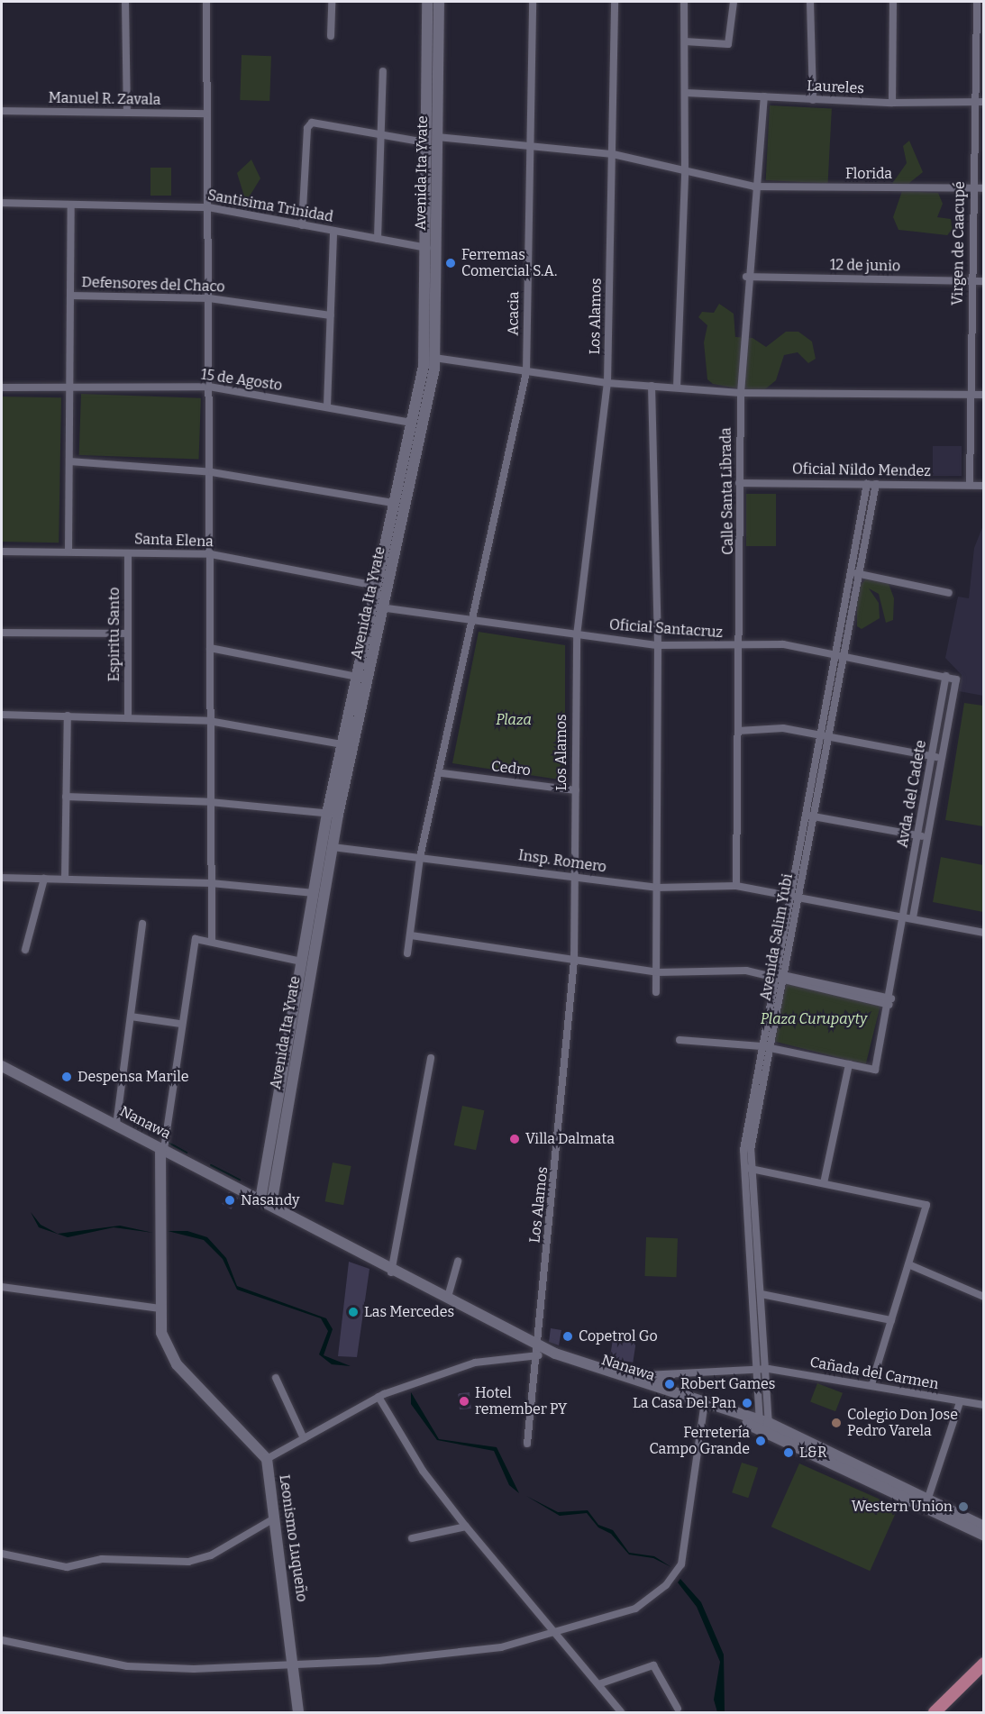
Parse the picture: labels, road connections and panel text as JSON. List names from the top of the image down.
{
  "streets": {
    "street": [
      "Laureles",
      "Manuel R. Zavala",
      "Avenida Ita Yvate",
      "Florida",
      "Santisima Trinidad",
      "Virgen de Caacupé",
      "12 de junio",
      "Defensores del Chaco",
      "Acacia",
      "Los Alamos",
      "15 de Agosto",
      "Oficial Nildo Mendez",
      "Calle Santa Librada",
      "Santa Elena",
      "Oficial Santacruz",
      "Espiritu Santo",
      "Cedro",
      "Avda. del Cadete",
      "Insp. Romero",
      "Avenida Salim Yubi",
      "Nanawa",
      "Cañada del Carmen",
      "Leonismo Luqueño"
    ]
  },
  "crossings": [
    ["Laureles", "Virgen de Caacupé"],
    ["Laureles", "Calle Santa Librada"],
    ["Avenida Ita Yvate", "Florida"],
    ["Avenida Ita Yvate", "Santisima Trinidad"],
    ["Avenida Ita Yvate", "15 de Agosto"],
    ["Avenida Ita Yvate", "Santa Elena"],
    ["Avenida Ita Yvate", "Oficial Santacruz"],
    ["Avenida Ita Yvate", "Insp. Romero"],
    ["Avenida Ita Yvate", "Nanawa"],
    ["Florida", "Santisima Trinidad"],
    ["Florida", "Virgen de Caacupé"],
    ["Florida", "Acacia"],
    ["Florida", "Los Alamos"],
    ["Florida", "Calle Santa Librada"],
    ["Virgen de Caacupé", "12 de junio"],
    ["Virgen de Caacupé", "Oficial Nildo Mendez"],
    ["12 de junio", "Calle Santa Librada"],
    ["Acacia", "Oficial Santacruz"],
    ["Acacia", "Cedro"],
    ["Acacia", "Insp. Romero"],
    ["Los Alamos", "Oficial Santacruz"],
    ["Los Alamos", "Cedro"],
    ["Los Alamos", "Insp. Romero"],
    ["Los Alamos", "Nanawa"],
    ["Oficial Nildo Mendez", "Calle Santa Librada"],
    ["Oficial Nildo Mendez", "Avenida Salim Yubi"],
    ["Calle Santa Librada", "Oficial Santacruz"],
    ["Calle Santa Librada", "Insp. Romero"],
    ["Santa Elena", "Espiritu Santo"],
    ["Oficial Santacruz", "Avda. del Cadete"],
    ["Oficial Santacruz", "Avenida Salim Yubi"],
    ["Avda. del Cadete", "Insp. Romero"],
    ["Insp. Romero", "Avenida Salim Yubi"],
    ["Avenida Salim Yubi", "Nanawa"],
    ["Avenida Salim Yubi", "Cañada del Carmen"],
    ["Nanawa", "Cañada del Carmen"],
    ["Nanawa", "Leonismo Luqueño"]
  ],
  "parks": ["Plaza", "Plaza Curupayty"],
  "places": [
    "Ferremas Comercial S.A.",
    "Despensa Marile",
    "Villa Dalmata",
    "Nasandy",
    "Las Mercedes",
    "Copetrol Go",
    "Robert Games",
    "Hotel remember PY",
    "La Casa Del Pan",
    "Colegio Don Jose Pedro Varela",
    "Ferretería Campo Grande",
    "L&R",
    "Western Union"
  ]
}
